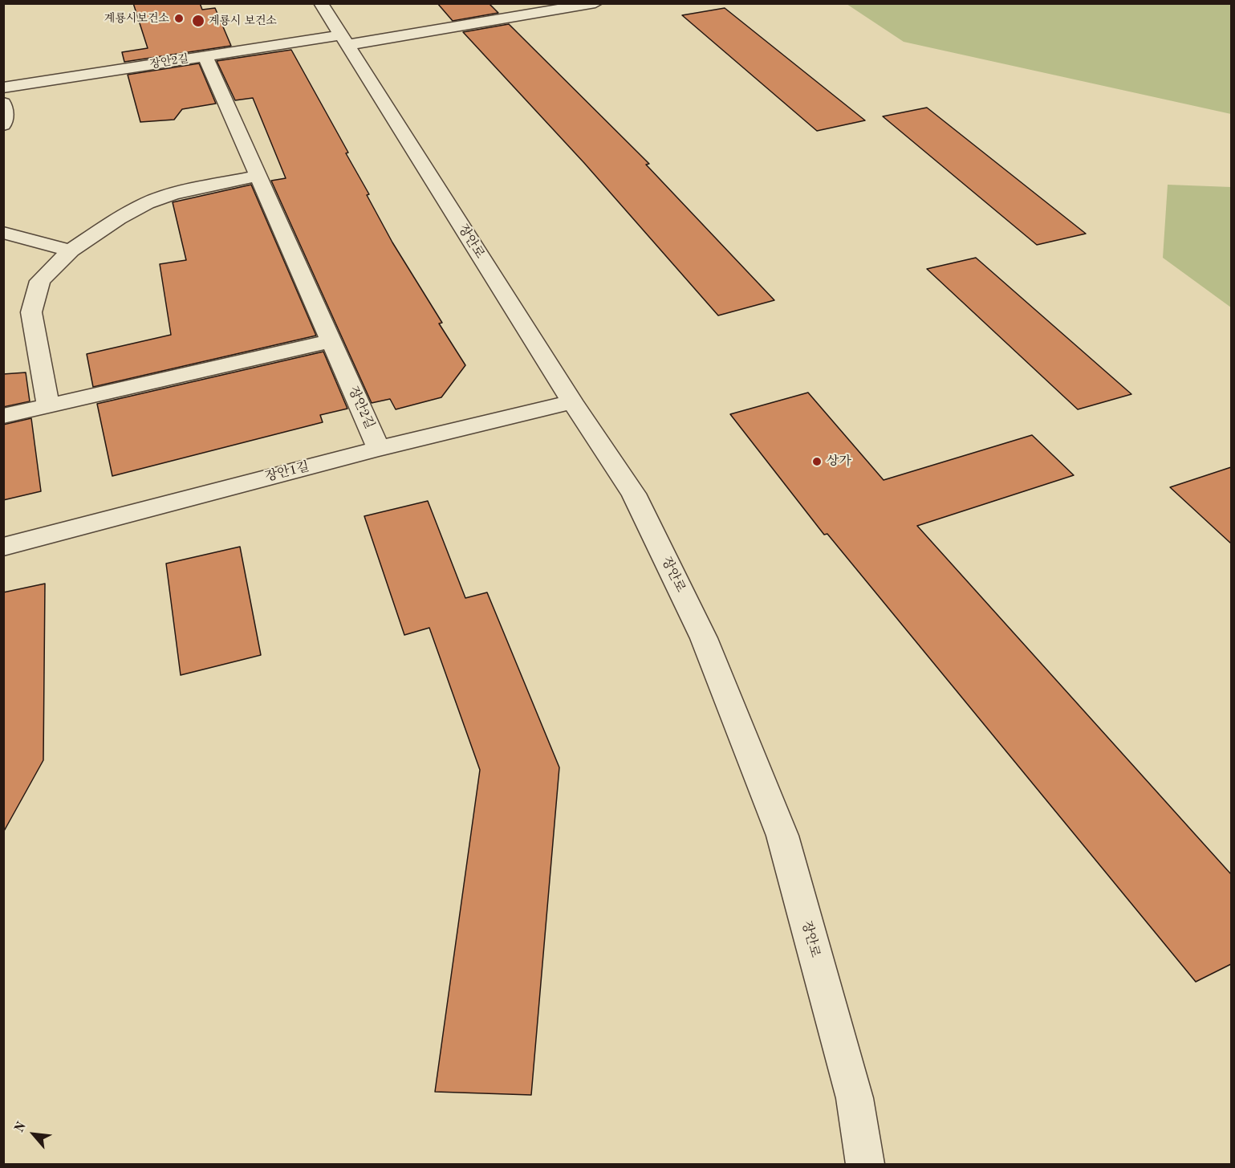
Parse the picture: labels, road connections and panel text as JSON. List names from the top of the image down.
{
  "streets": {
    "street": ["장안2길", "장안로", "장안1길"]
  },
  "crossings": [
    ["장안2길", "장안1길"],
    ["장안로", "장안1길"]
  ],
  "places": ["계룡시보건소", "계룡시 보건소", "상가"],
  "north": "top left"
}
